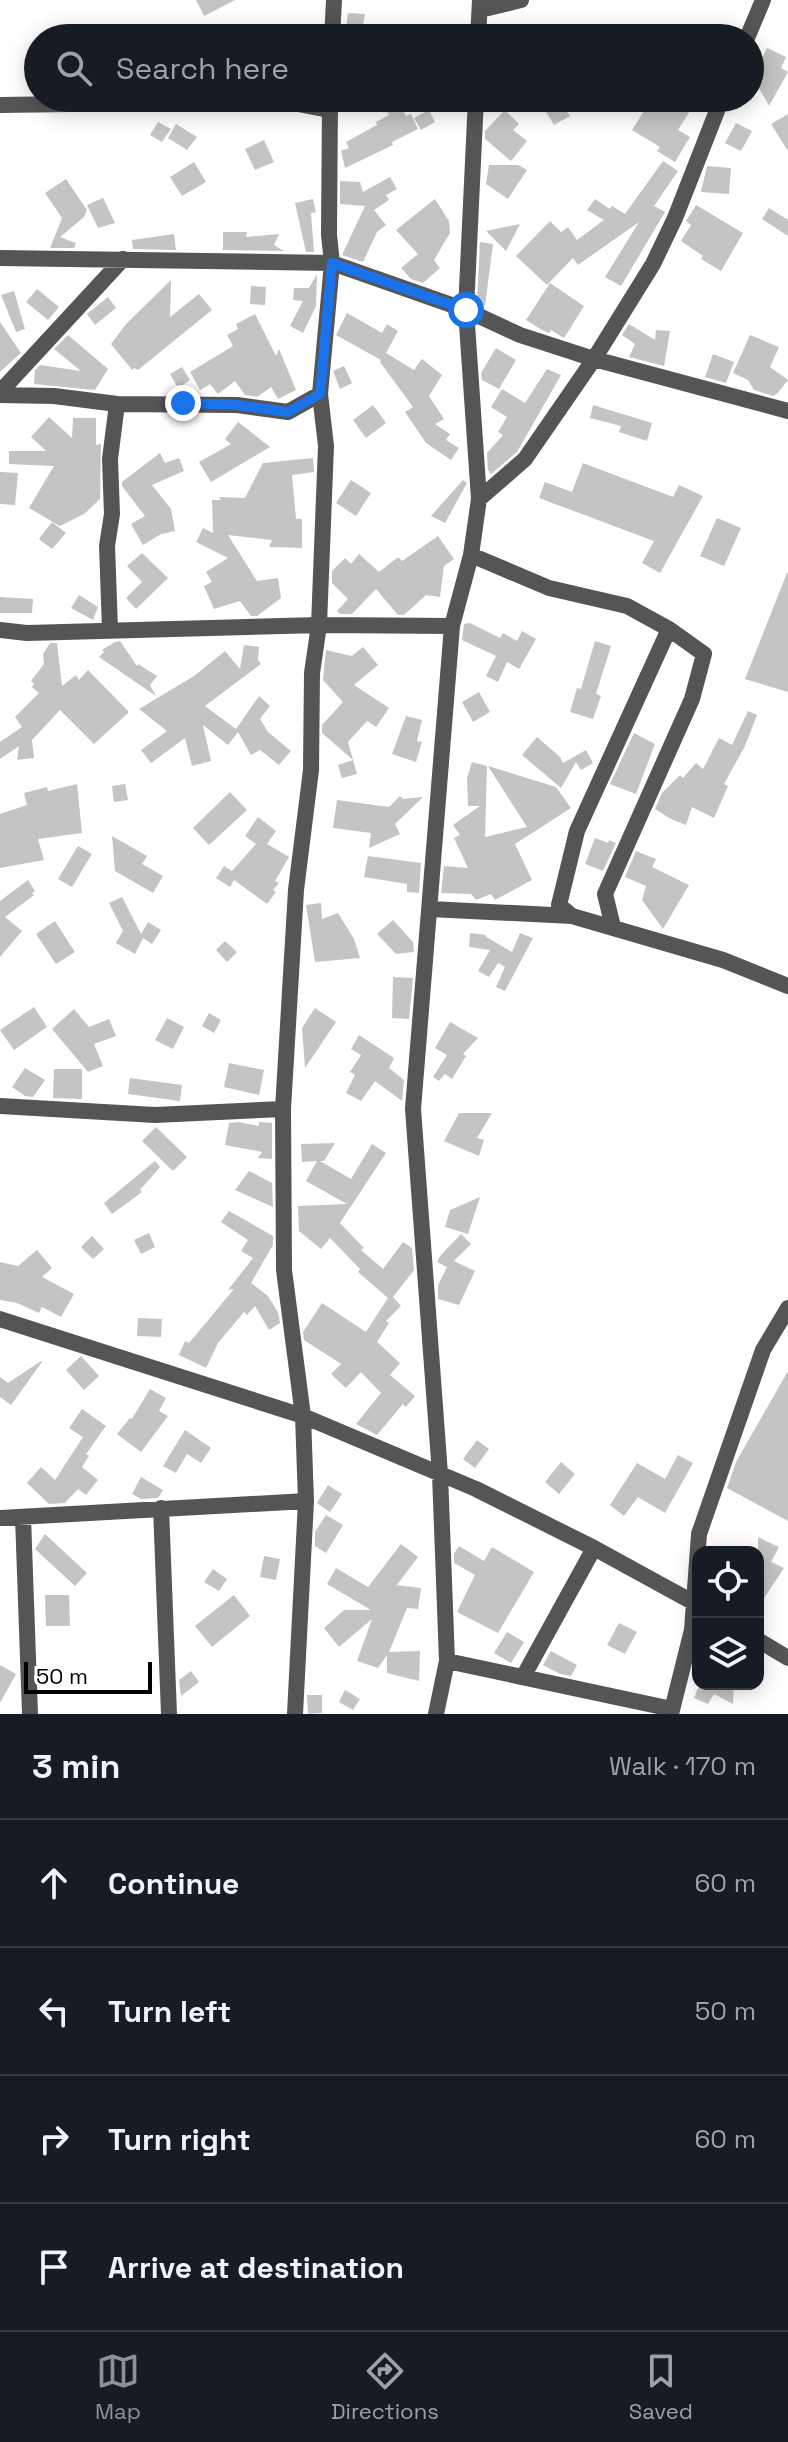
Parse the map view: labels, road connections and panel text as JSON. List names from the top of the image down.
{
  "scale_bar": "50 m",
  "page": {
    "search": "Search here",
    "scale": "50 m",
    "heading": ["3 min", "Walk · 170 m"],
    "list": [
      ["Continue", "60 m"],
      ["Turn left", "50 m"],
      ["Turn right", "60 m"],
      "Arrive at destination"
    ],
    "nav": ["Map", "Directions", "Saved"]
  }
}
